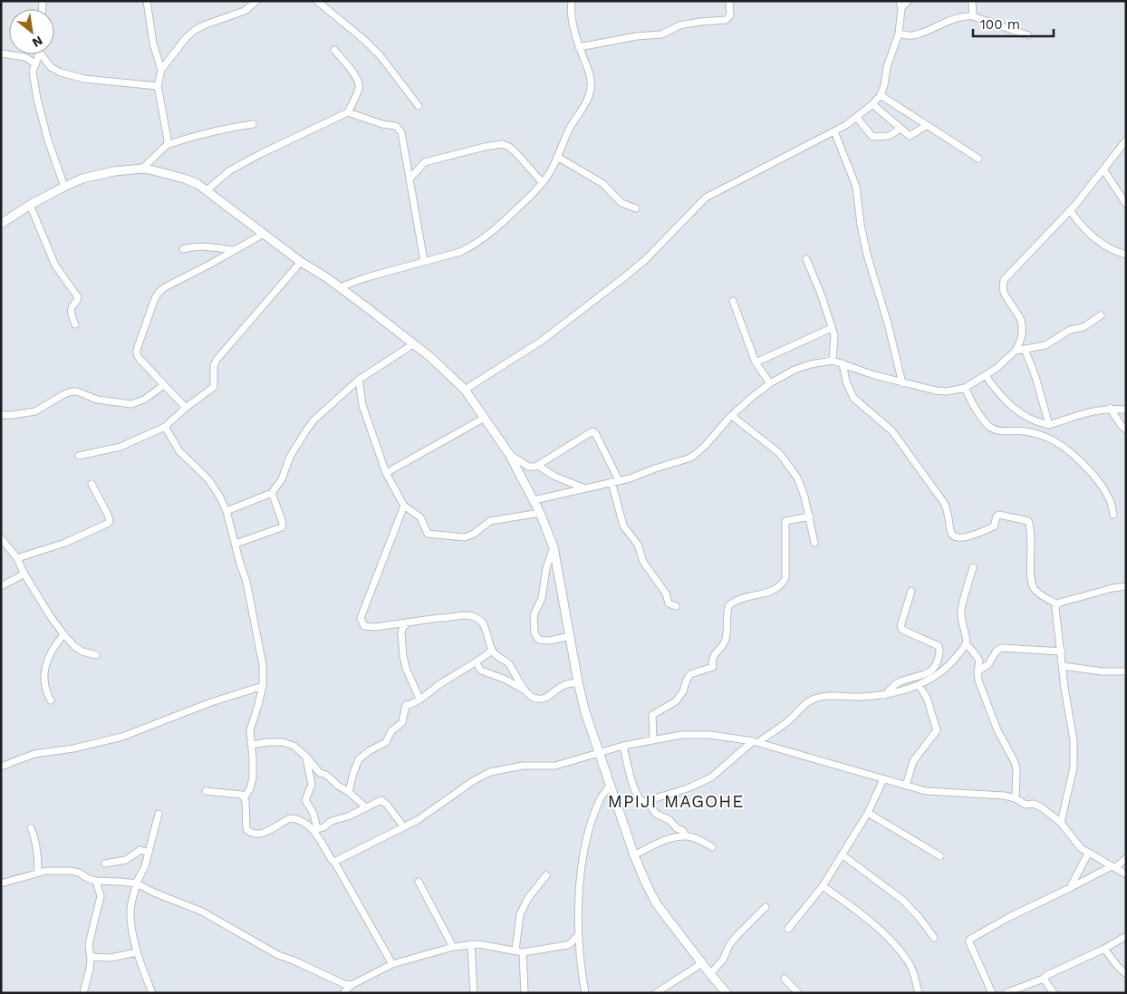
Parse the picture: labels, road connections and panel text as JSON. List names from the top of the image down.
{
  "districts": ["MPIJI MAGOHE"],
  "scale_bar": "100 m",
  "north": "bottom right"
}
